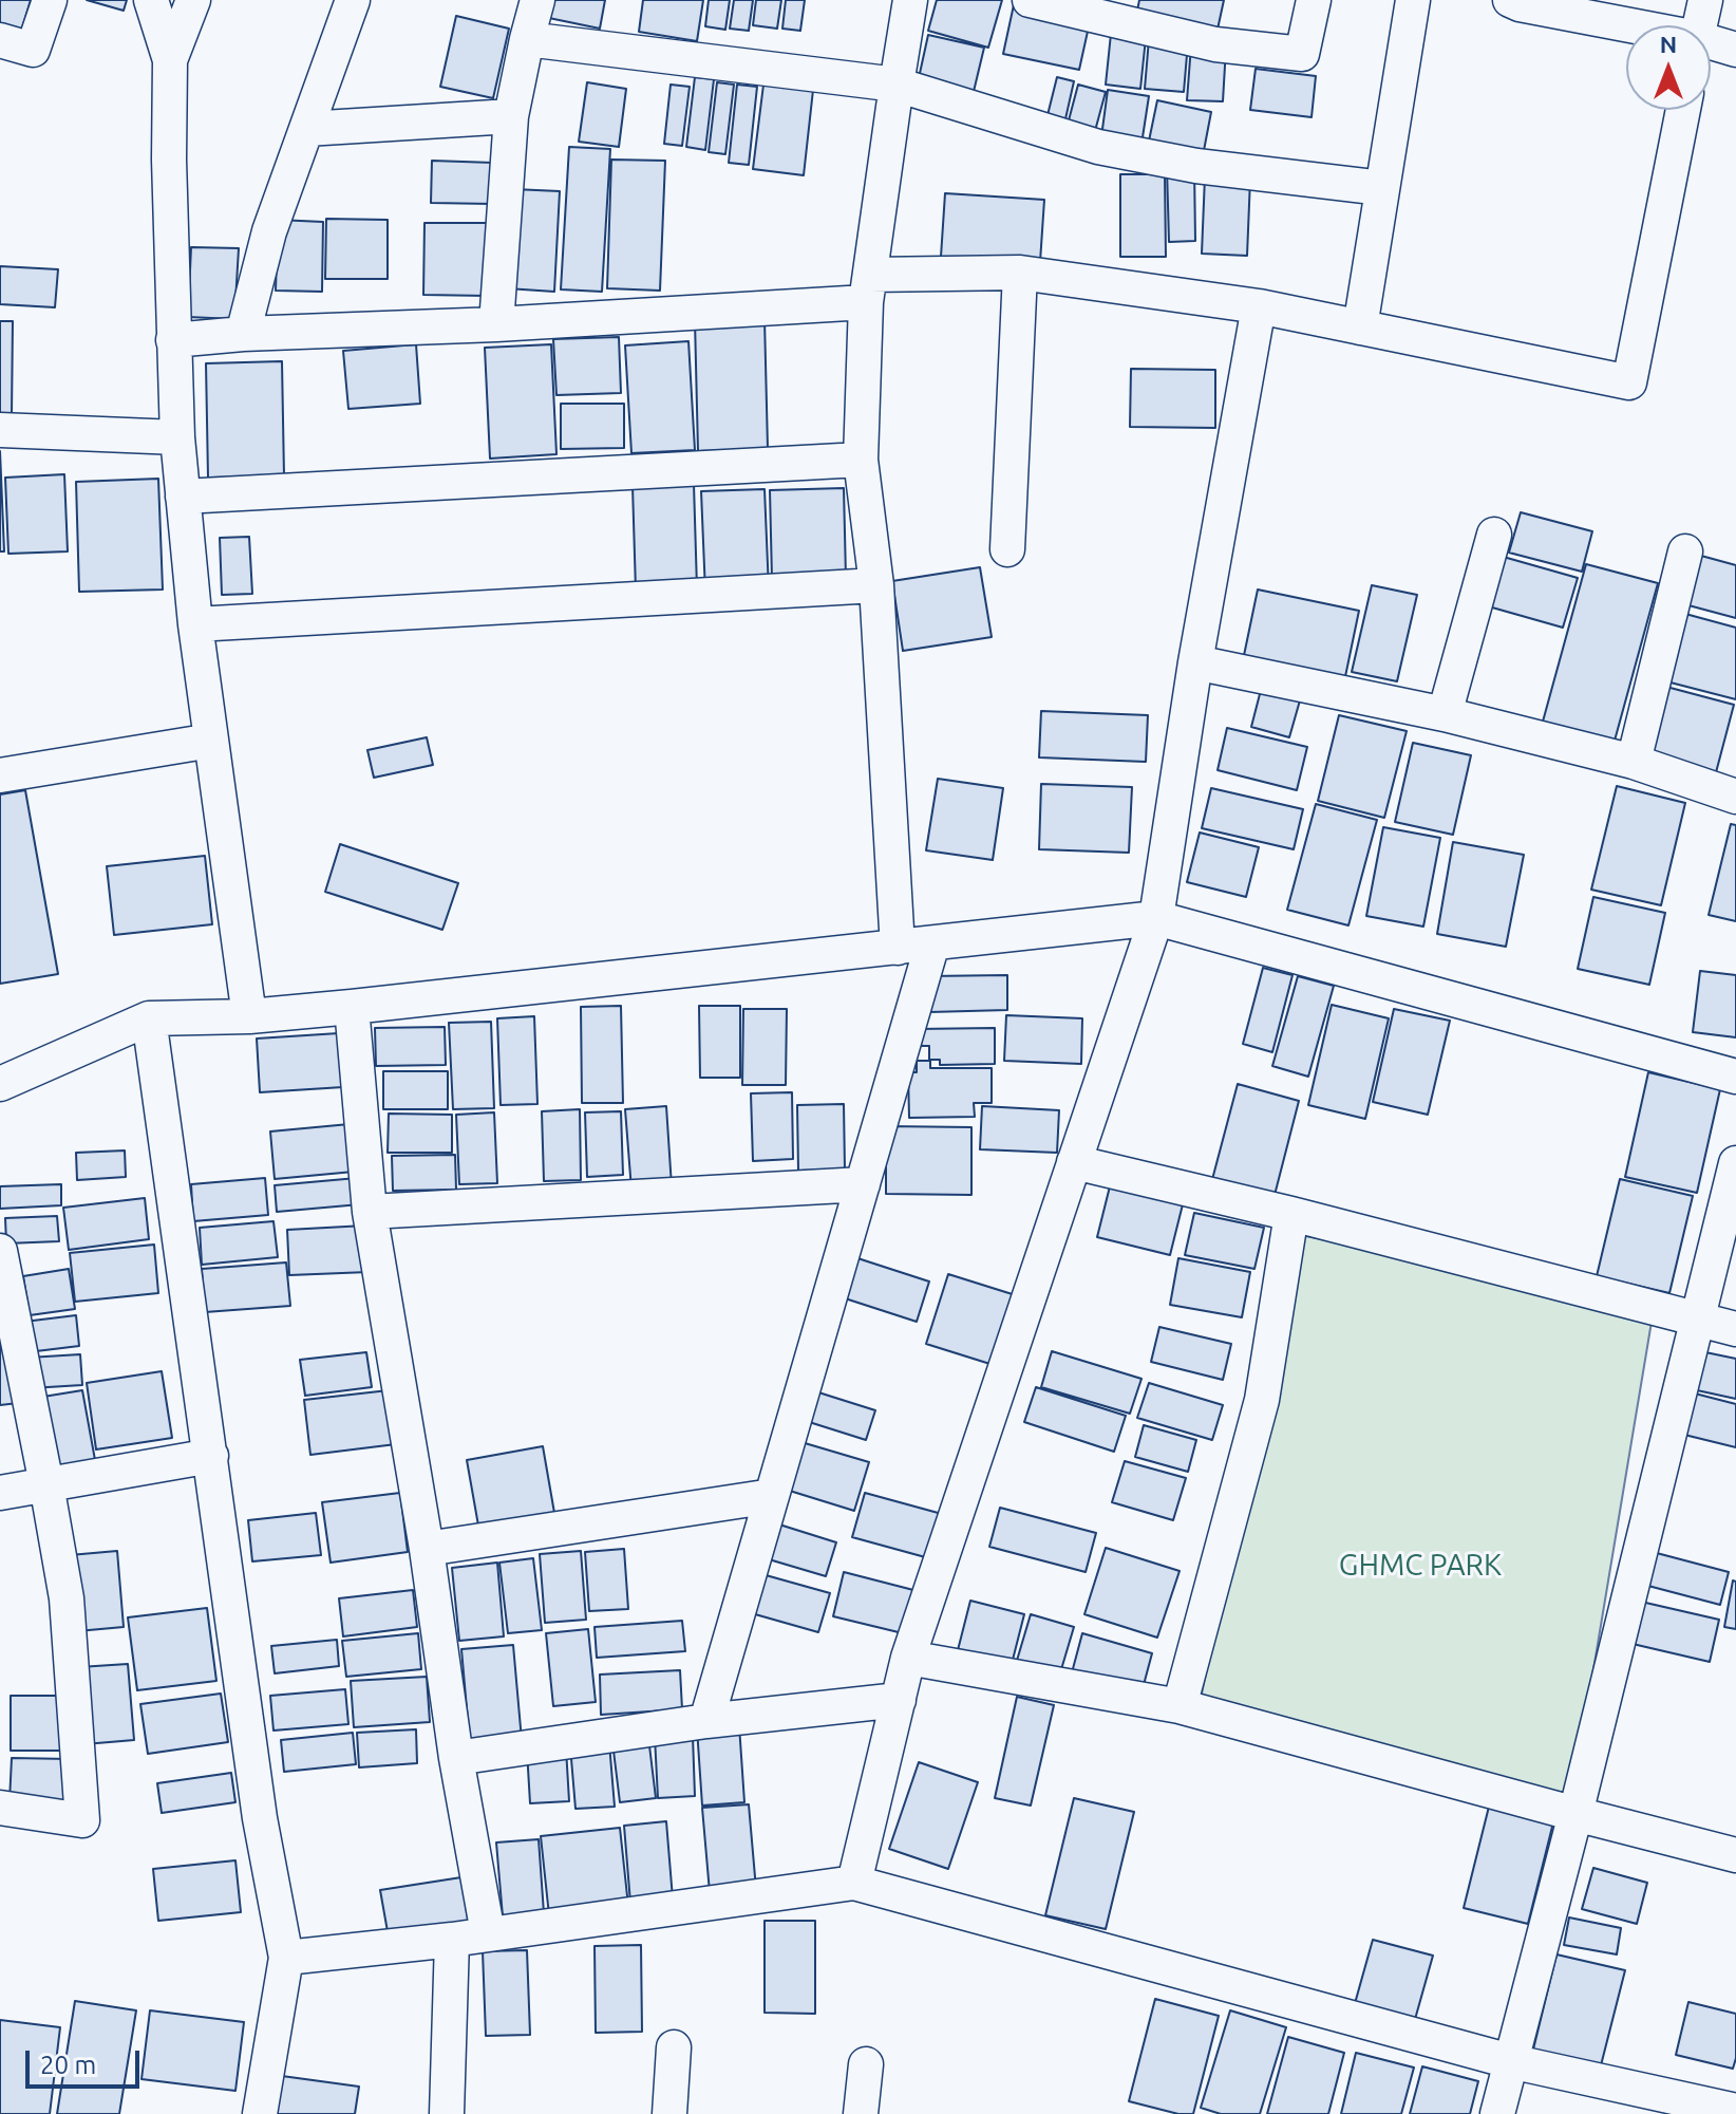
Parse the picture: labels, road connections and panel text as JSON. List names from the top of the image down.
{
  "parks": ["GHMC PARK"],
  "scale_bar": "20 m",
  "north": "top"
}
